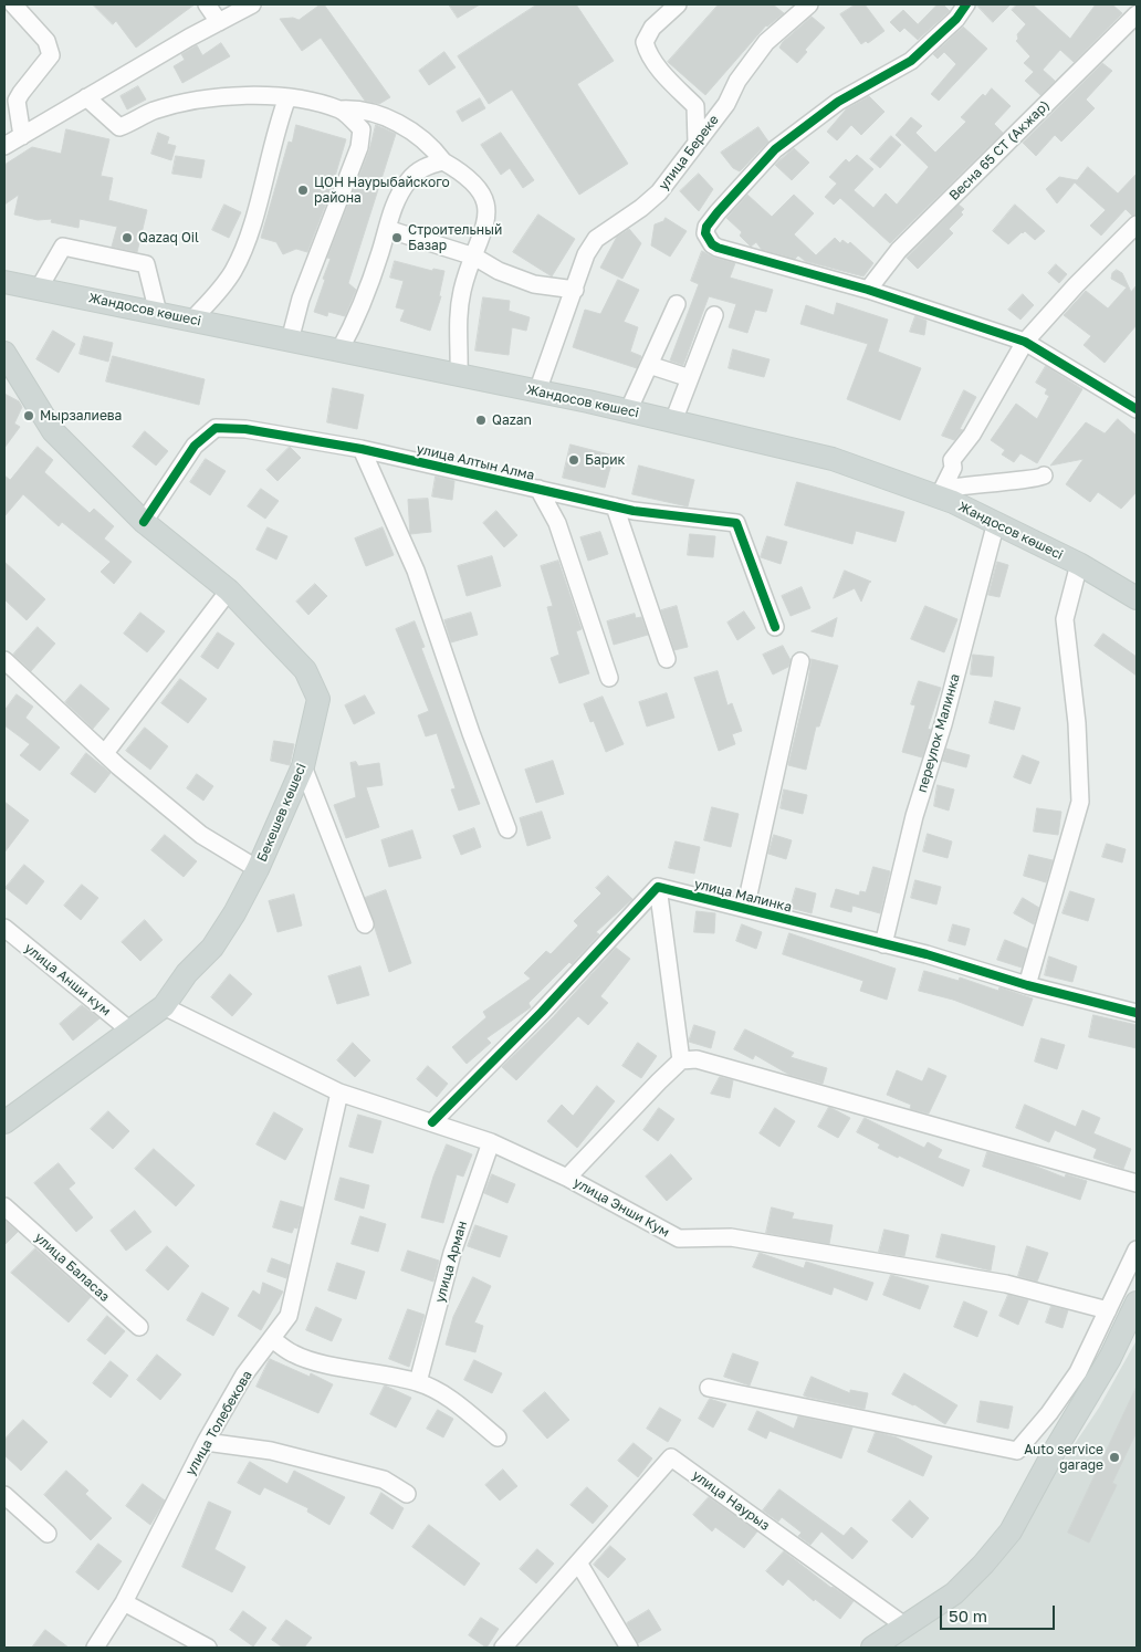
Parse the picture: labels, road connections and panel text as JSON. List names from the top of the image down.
{
  "streets": {
    "main road": ["Жандосов көшесі", "Бекешев көшесі"],
    "street": [
      "Весна 65 СТ (Акжар)",
      "улица Береке",
      "улица Алтын Алма",
      "переулок Малинка",
      "улица Малинка",
      "улица Анши кум",
      "улица Энши Кум",
      "улица Арман",
      "улица Баласаз",
      "улица Толебекова",
      "улица Наурыз"
    ]
  },
  "crossings": [
    ["улица Береке", "Жандосов көшесі"],
    ["Жандосов көшесі", "переулок Малинка"],
    ["улица Алтын Алма", "Бекешев көшесі"],
    ["переулок Малинка", "улица Малинка"],
    ["Бекешев көшесі", "улица Анши кум"],
    ["Бекешев көшесі", "улица Энши Кум"],
    ["улица Энши Кум", "улица Арман"],
    ["улица Энши Кум", "улица Толебекова"]
  ],
  "places": [
    "ЦОН Наурыбайского района",
    "Qazaq Oil",
    "Строительный Базар",
    "Мырзалиева",
    "Qazan",
    "Барик",
    "Auto service garage"
  ],
  "scale_bar": "50 m"
}
